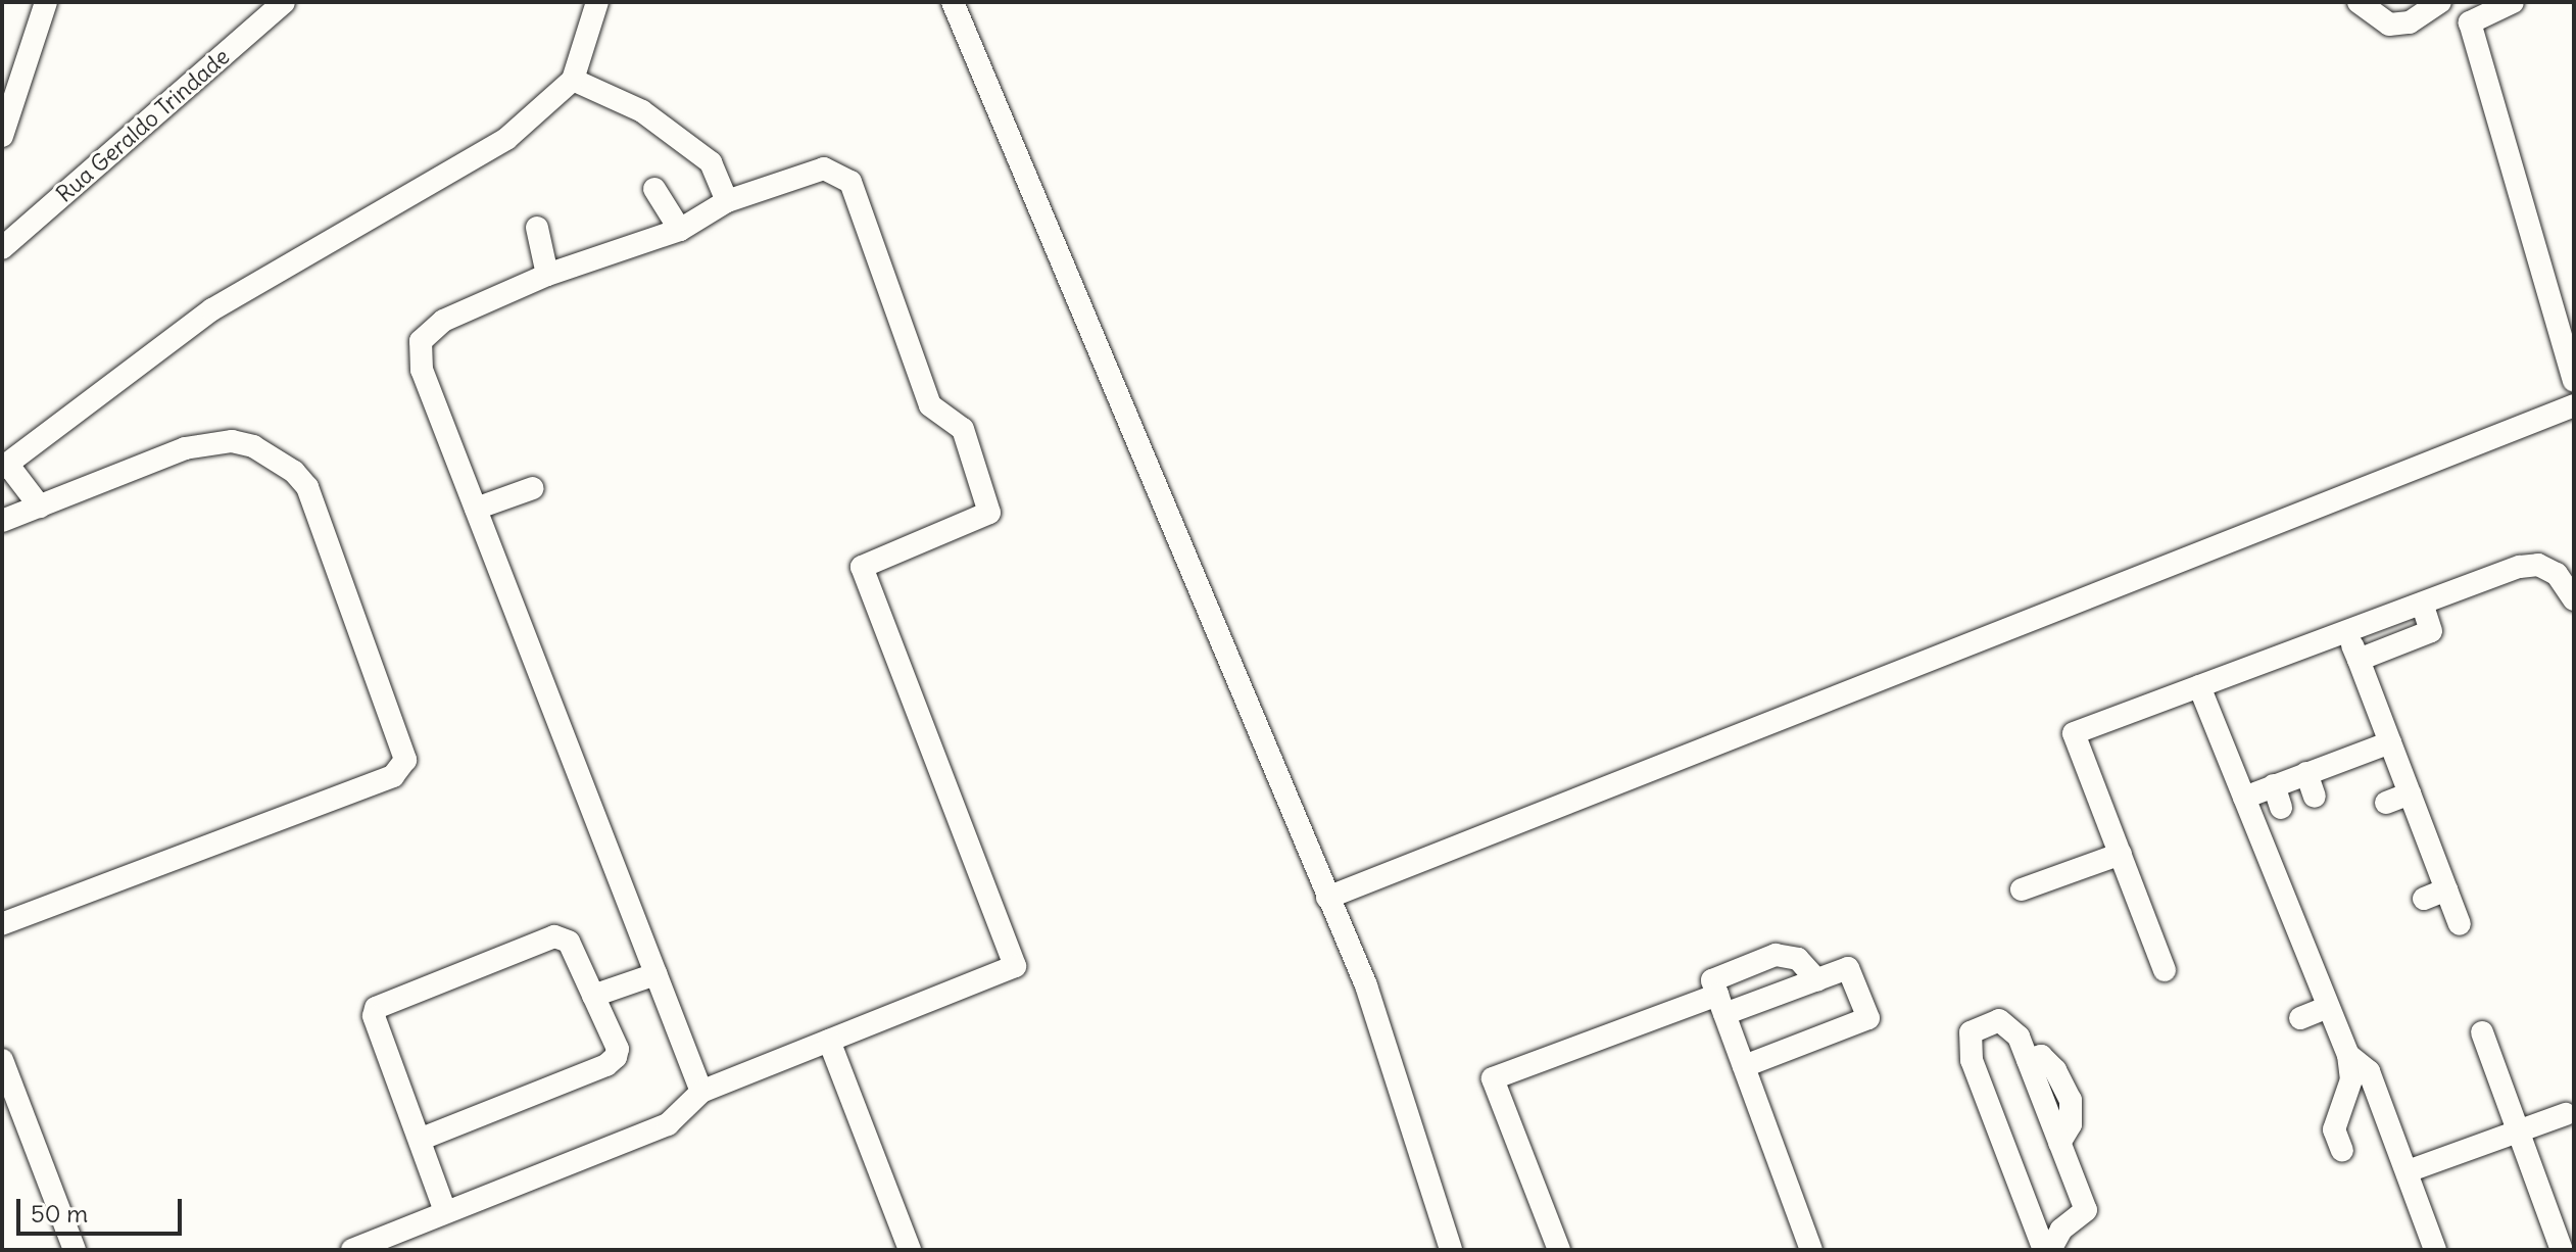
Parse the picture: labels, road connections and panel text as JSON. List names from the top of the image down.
{
  "streets": {
    "street": ["Rua Geraldo Trindade"]
  },
  "scale_bar": "50 m"
}
